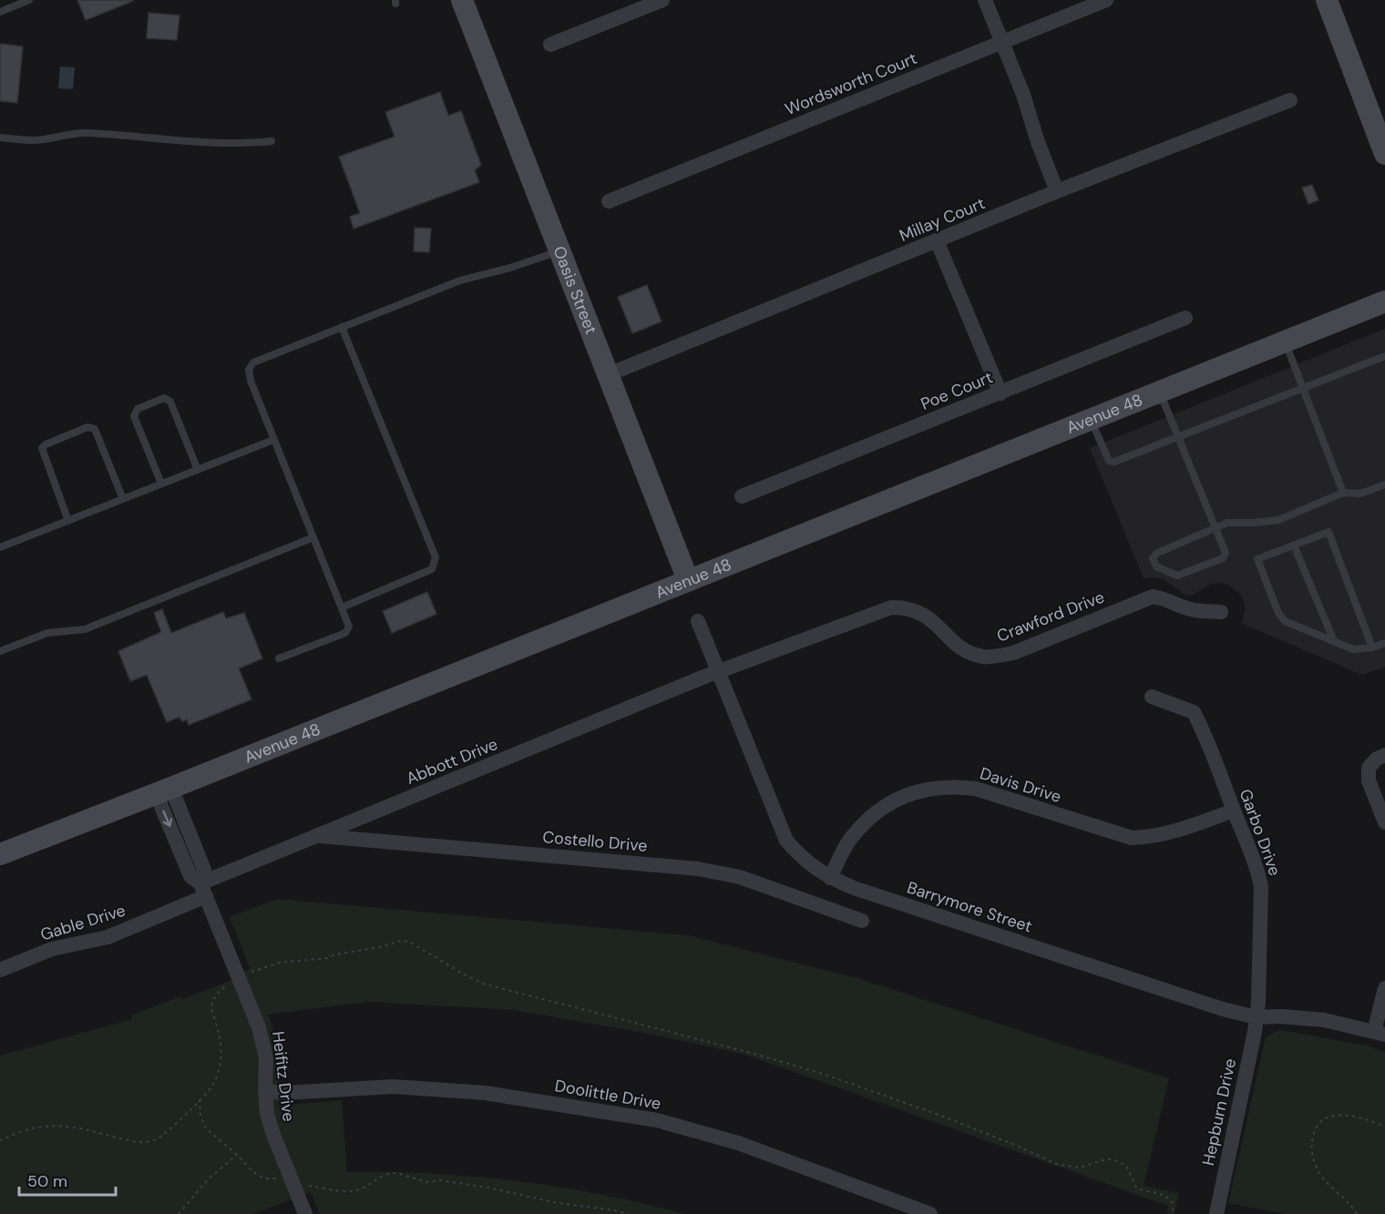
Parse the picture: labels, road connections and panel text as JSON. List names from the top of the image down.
{
  "streets": {
    "main road": ["Oasis Street", "Avenue 48"],
    "street": [
      "Wordsworth Court",
      "Millay Court",
      "Poe Court",
      "Crawford Drive",
      "Abbott Drive",
      "Davis Drive",
      "Garbo Drive",
      "Costello Drive",
      "Barrymore Street",
      "Gable Drive",
      "Heifitz Drive",
      "Doolittle Drive",
      "Hepburn Drive"
    ]
  },
  "crossings": [
    ["Millay Court", "Oasis Street"],
    ["Oasis Street", "Avenue 48"],
    ["Avenue 48", "Heifitz Drive"],
    ["Crawford Drive", "Abbott Drive"],
    ["Crawford Drive", "Barrymore Street"],
    ["Abbott Drive", "Costello Drive"],
    ["Abbott Drive", "Barrymore Street"],
    ["Abbott Drive", "Gable Drive"],
    ["Abbott Drive", "Heifitz Drive"],
    ["Davis Drive", "Garbo Drive"],
    ["Davis Drive", "Barrymore Street"],
    ["Garbo Drive", "Barrymore Street"],
    ["Garbo Drive", "Hepburn Drive"],
    ["Barrymore Street", "Hepburn Drive"],
    ["Gable Drive", "Heifitz Drive"],
    ["Heifitz Drive", "Doolittle Drive"]
  ],
  "scale_bar": "50 m"
}
